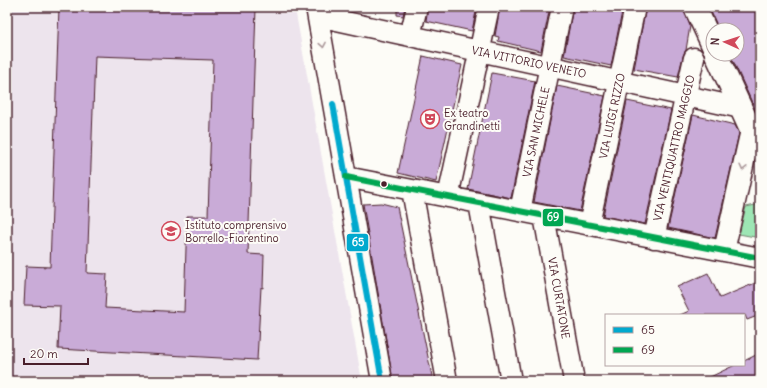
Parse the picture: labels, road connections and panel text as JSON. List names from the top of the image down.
{
  "streets": {
    "street": [
      "VIA VITTORIO VENETO",
      "VIA LUIGI RIZZO",
      "VIA SAN MICHELE",
      "VIA VENTIQUATTRO MAGGIO",
      "VIA CURTATONE"
    ]
  },
  "crossings": [
    ["VIA VITTORIO VENETO", "VIA LUIGI RIZZO"],
    ["VIA VITTORIO VENETO", "VIA SAN MICHELE"],
    ["VIA VITTORIO VENETO", "VIA VENTIQUATTRO MAGGIO"]
  ],
  "places": {
    "theatre": ["Ex teatro Grandinetti"],
    "school or university": ["Istituto comprensivo Borrello-Fiorentino"]
  },
  "lines": ["transit line 65", "transit line 69"],
  "legend": ["65", "69"],
  "scale_bar": "20 m",
  "north": "left"
}
